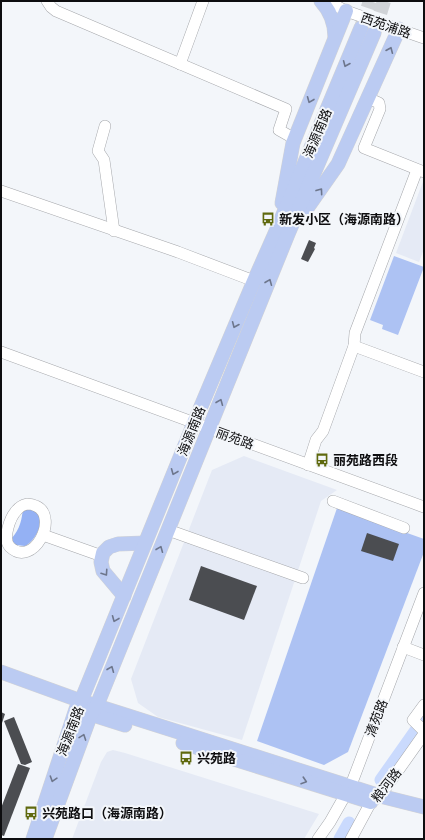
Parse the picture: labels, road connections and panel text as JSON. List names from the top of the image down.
{
  "streets": {
    "main road": ["海源南路"],
    "street": [
      "西苑浦路",
      "丽苑路",
      "清苑路",
      "粮河路"
    ]
  },
  "crossings": [
    ["海源南路", "丽苑路"]
  ],
  "places": {
    "bus stop": [
      "新发小区（海源南路）",
      "丽苑路西段",
      "兴苑路",
      "兴苑路口（海源南路）"
    ]
  }
}
